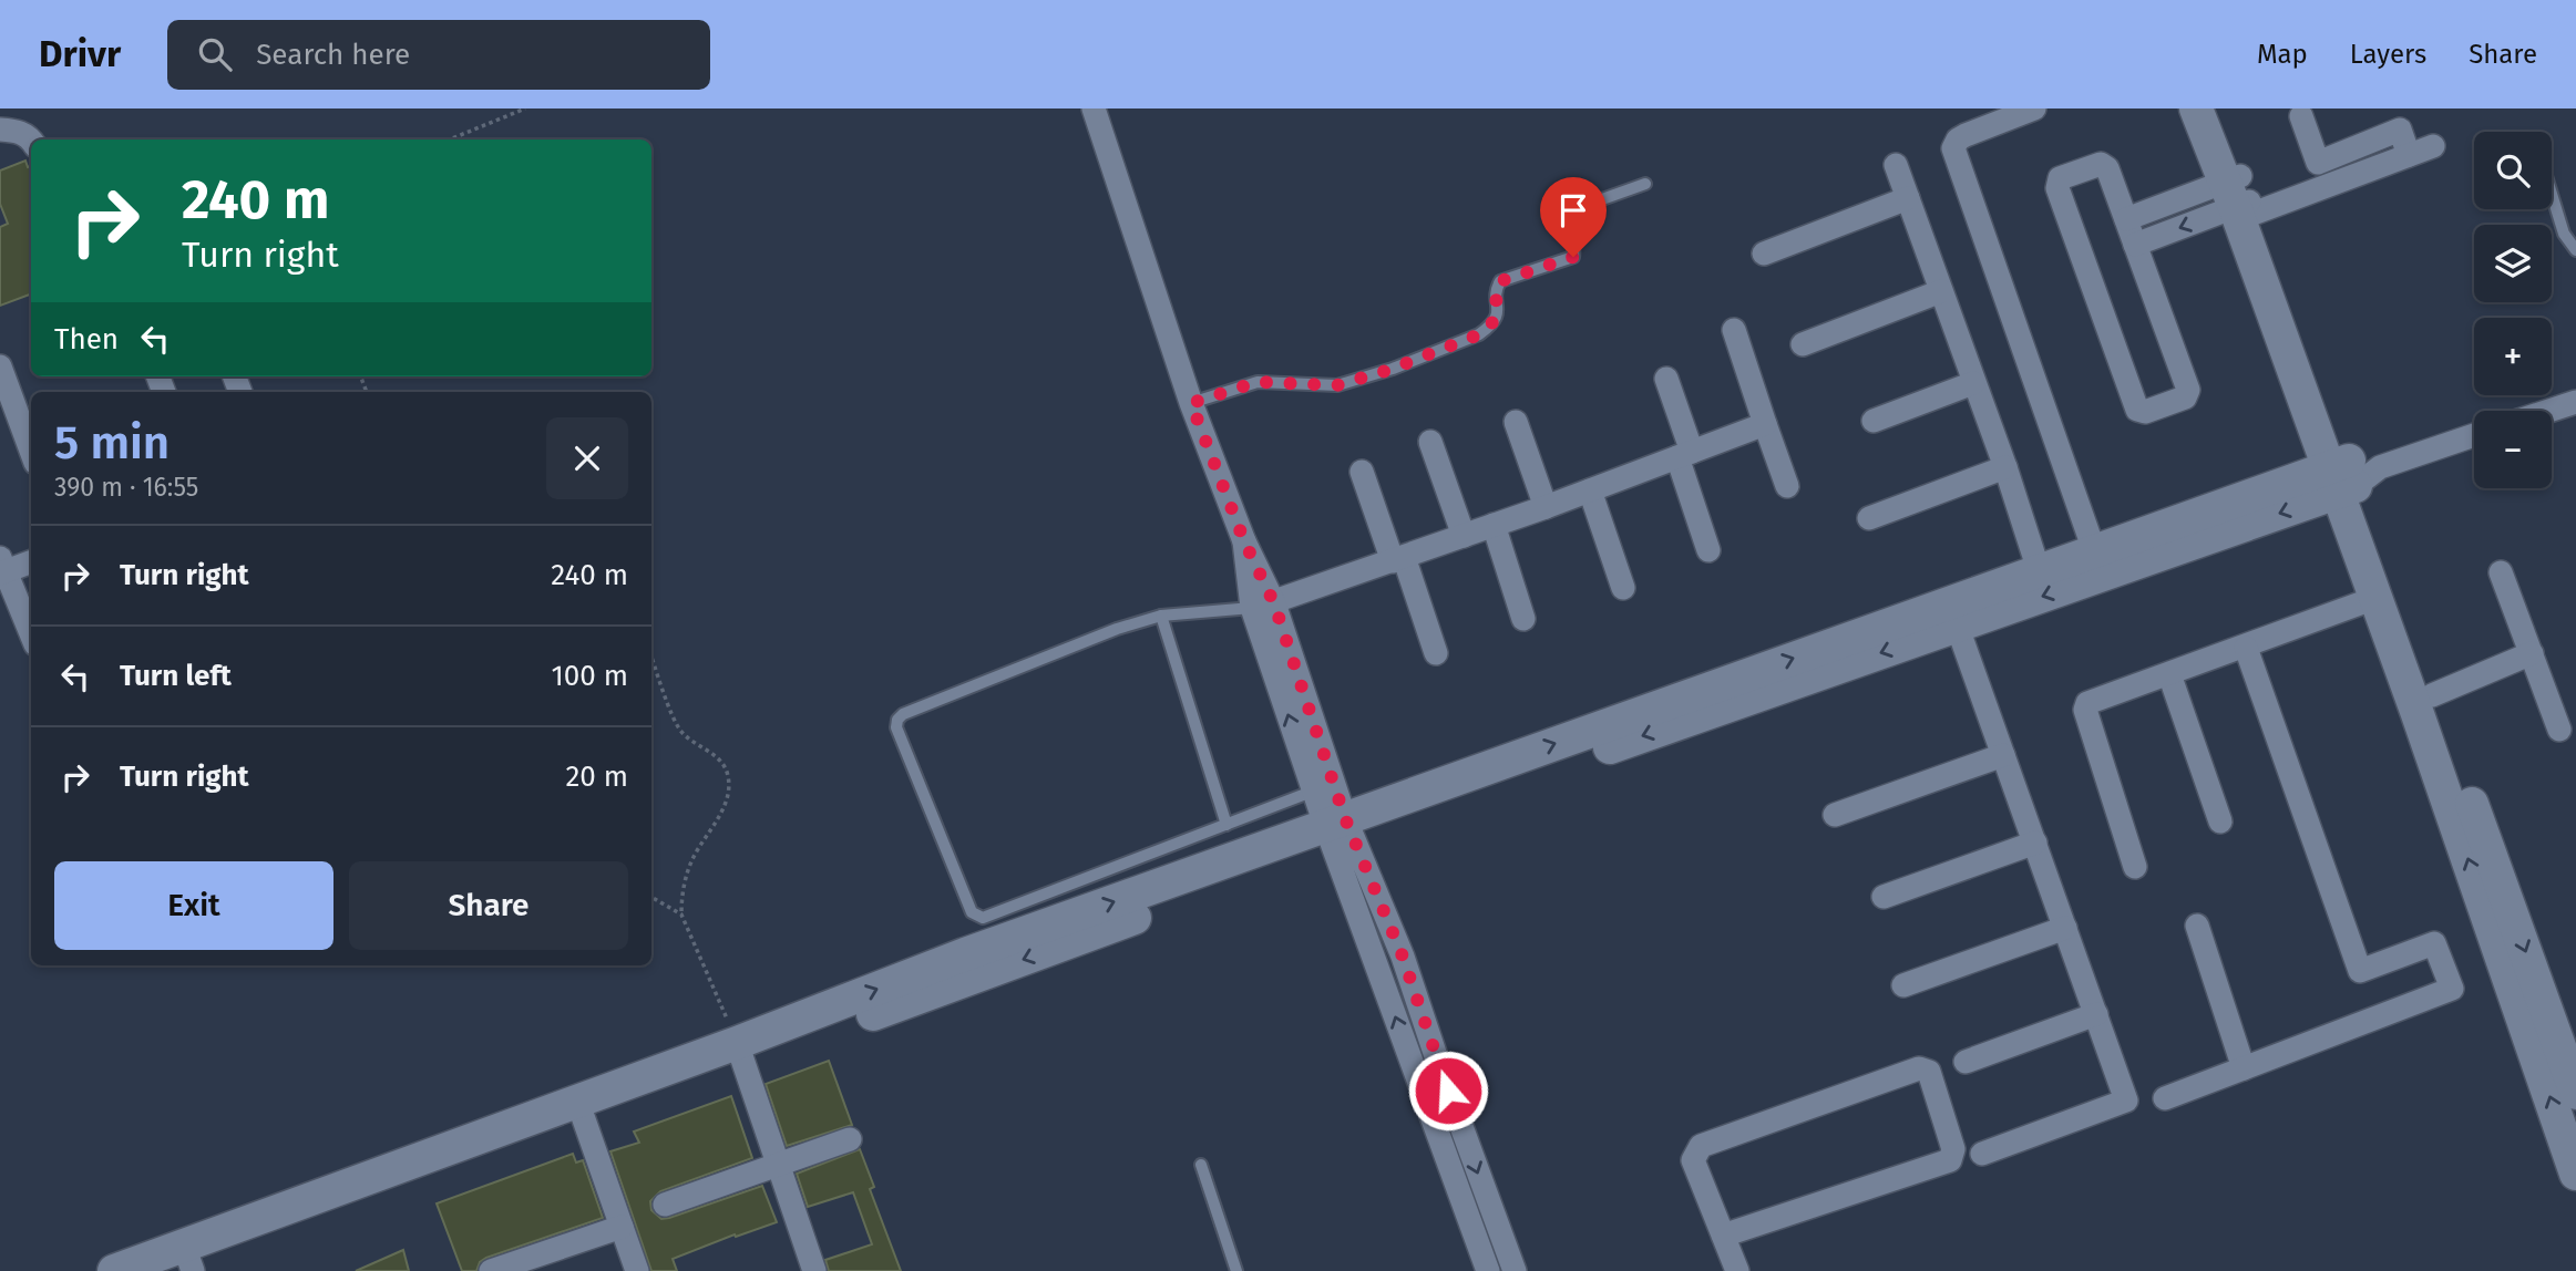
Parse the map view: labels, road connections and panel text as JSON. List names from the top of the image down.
{
  "page": {
    "header": "Drivr",
    "search": "Search here",
    "nav": ["Map", "Layers", "Share"],
    "map_buttons": ["+", "−"],
    "turn": ["240 m", "Turn right"],
    "then": "Then",
    "heading": ["5 min", "390 m · 16:55"],
    "list": [
      {
        "name": "Turn right",
        "value": "240 m"
      },
      {
        "name": "Turn left",
        "value": "100 m"
      },
      {
        "name": "Turn right",
        "value": "20 m"
      }
    ],
    "buttons": ["Exit", "Share"]
  }
}
